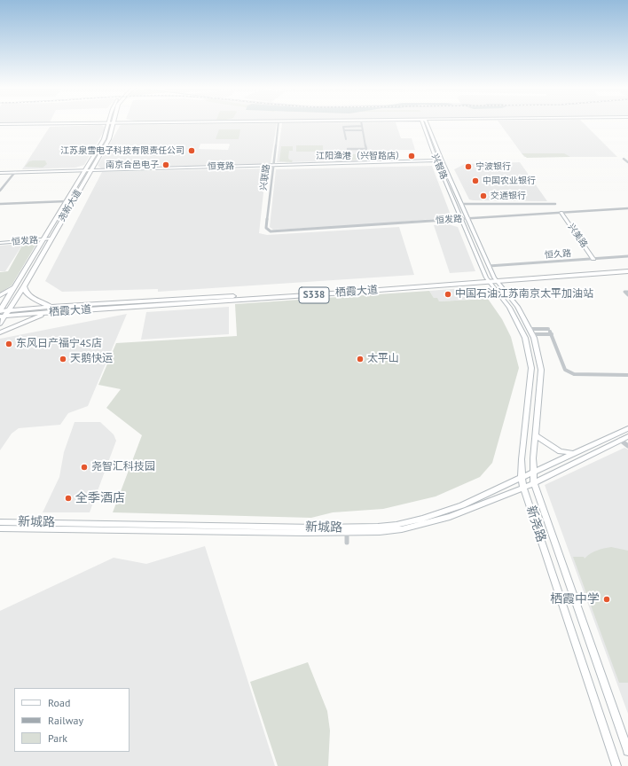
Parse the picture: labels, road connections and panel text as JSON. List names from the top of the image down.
{
  "streets": {
    "main road": [
      "恒竞路",
      "兴智路",
      "尧新大道",
      "恒发路",
      "兴美路",
      "栖霞大道",
      "S338",
      "新城路",
      "新尧路"
    ],
    "street": ["兴联路", "恒久路"]
  },
  "crossings": [
    ["恒竞路", "兴智路"],
    ["恒竞路", "兴联路"],
    ["恒竞路", "尧新大道"],
    ["兴智路", "恒发路"],
    ["兴智路", "恒久路"],
    ["兴智路", "栖霞大道"],
    ["兴智路", "新尧路"],
    ["兴联路", "恒发路"],
    ["尧新大道", "恒发路"],
    ["尧新大道", "栖霞大道"],
    ["恒发路", "兴美路"],
    ["兴美路", "恒久路"],
    ["栖霞大道", "新尧路"],
    ["新城路", "新尧路"]
  ],
  "places": [
    "江苏泉雪电子科技有限责任公司",
    "江阳渔港（兴智路店）",
    "南京合邑电子",
    "宁波银行",
    "中国农业银行",
    "交通银行",
    "中国石油江苏南京太平加油站",
    "东风日产福宁4S店",
    "天鹅快运",
    "太平山",
    "尧智汇科技园",
    "全季酒店",
    "栖霞中学"
  ],
  "legend": ["Road", "Railway", "Park"]
}
